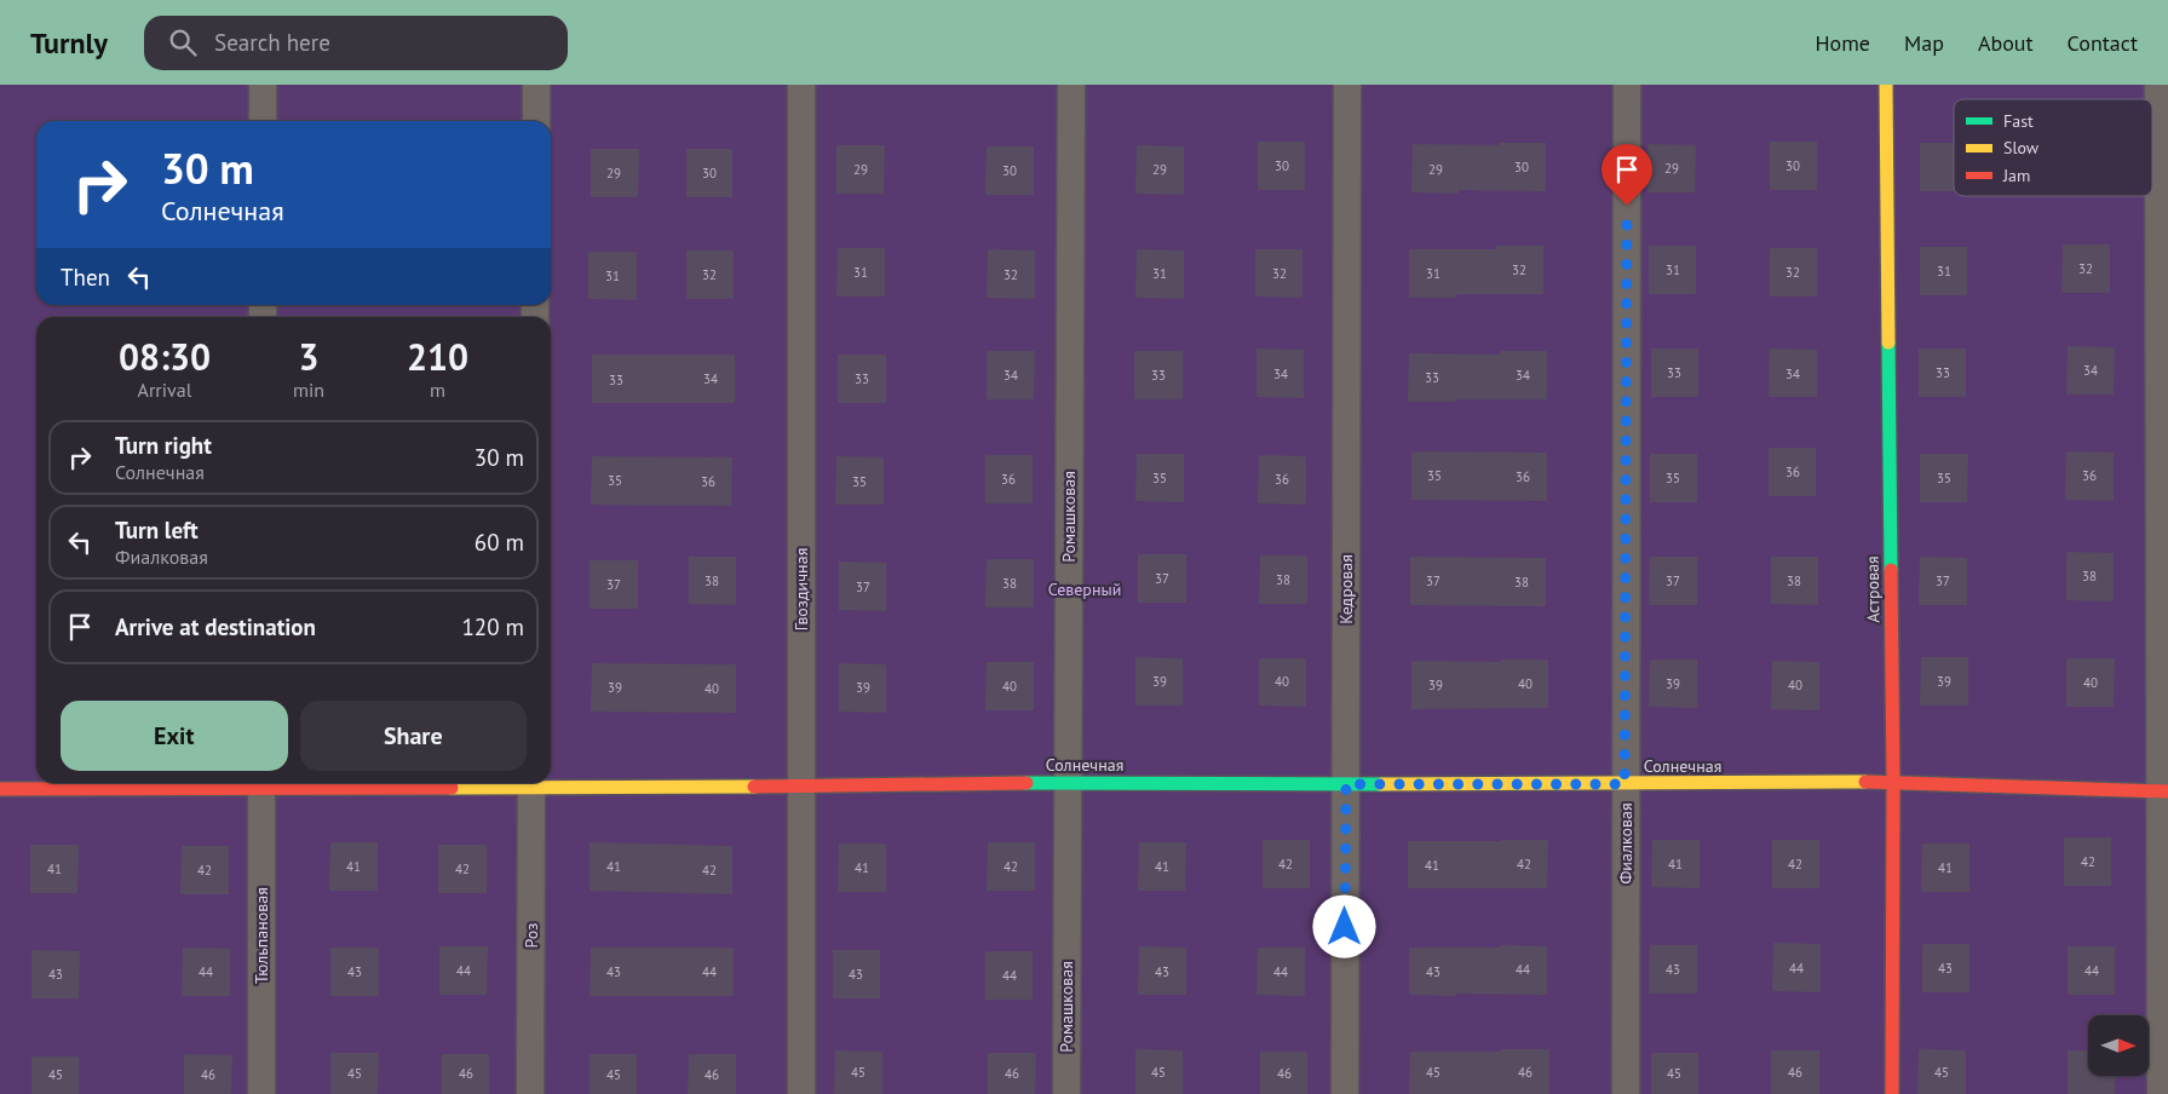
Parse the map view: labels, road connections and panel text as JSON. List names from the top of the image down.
{
  "streets": {
    "street": [
      "Ромашковая",
      "Гвоздичная",
      "Кедровая",
      "Астровая",
      "Солнечная",
      "Фиалковая",
      "Тюльпановая",
      "Роз"
    ]
  },
  "crossings": [
    ["Ромашковая", "Солнечная"],
    ["Гвоздичная", "Солнечная"],
    ["Кедровая", "Солнечная"],
    ["Астровая", "Солнечная"],
    ["Солнечная", "Фиалковая"],
    ["Солнечная", "Роз"]
  ],
  "parks": ["Северный"],
  "house_numbers": [
    "30",
    "30",
    "30",
    "29",
    "29",
    "29",
    "29",
    "30",
    "29",
    "30",
    "32",
    "32",
    "31",
    "31",
    "31",
    "32",
    "31",
    "32",
    "31",
    "32",
    "32",
    "31",
    "34",
    "33",
    "33",
    "34",
    "34",
    "34",
    "33",
    "34",
    "33",
    "34",
    "33",
    "33",
    "36",
    "35",
    "36",
    "36",
    "35",
    "35",
    "35",
    "36",
    "36",
    "35",
    "36",
    "35",
    "38",
    "37",
    "38",
    "38",
    "37",
    "37",
    "38",
    "37",
    "38",
    "38",
    "37",
    "37",
    "39",
    "40",
    "39",
    "40",
    "40",
    "39",
    "39",
    "40",
    "40",
    "39",
    "39",
    "40",
    "42",
    "42",
    "42",
    "41",
    "42",
    "41",
    "41",
    "41",
    "42",
    "41",
    "41",
    "41",
    "41",
    "42",
    "42",
    "42",
    "44",
    "43",
    "44",
    "43",
    "44",
    "44",
    "44",
    "43",
    "43",
    "44",
    "43",
    "44",
    "43",
    "43",
    "43",
    "44",
    "45",
    "45",
    "45",
    "46",
    "46",
    "45",
    "45",
    "46",
    "46",
    "46",
    "45",
    "45",
    "46",
    "45",
    "46"
  ],
  "legend": ["Fast", "Slow", "Jam"],
  "north": "right",
  "page": {
    "header": "Turnly",
    "search": "Search here",
    "nav": [
      "Home",
      "Map",
      "About",
      "Contact"
    ],
    "turn": ["30 m", "Солнечная"],
    "then": "Then",
    "eta": [
      "08:30",
      "Arrival",
      "3",
      "min",
      "210",
      "m"
    ],
    "list": [
      {
        "name": "Turn right",
        "note": "Солнечная",
        "value": "30 m"
      },
      {
        "name": "Turn left",
        "note": "Фиалковая",
        "value": "60 m"
      },
      {
        "name": "Arrive at destination",
        "value": "120 m"
      }
    ],
    "buttons": ["Exit", "Share"]
  }
}
